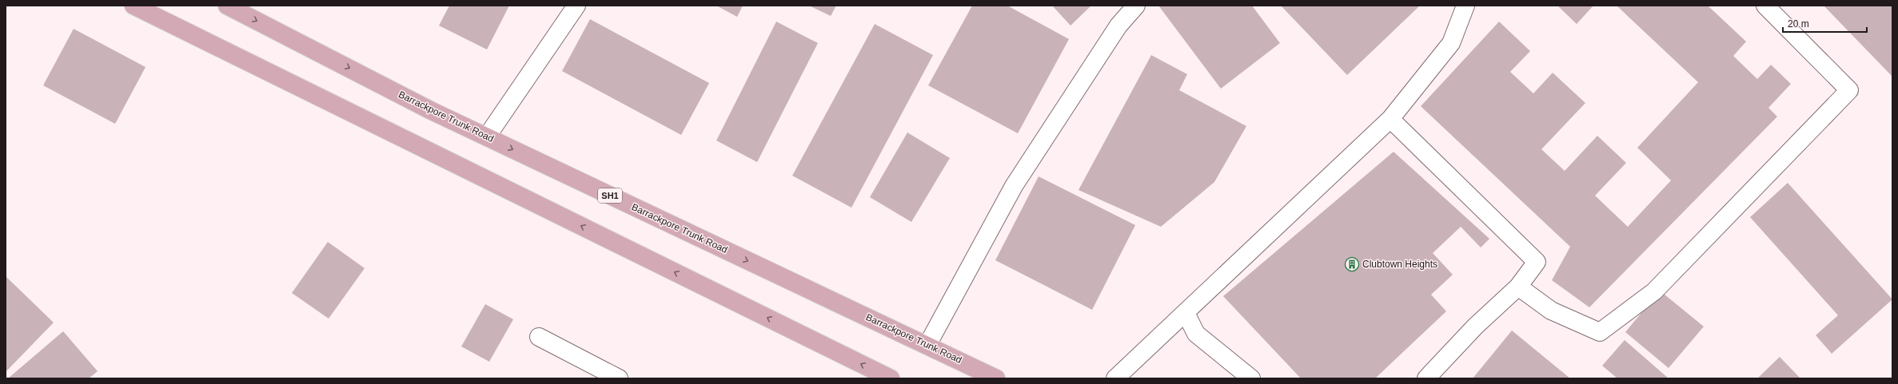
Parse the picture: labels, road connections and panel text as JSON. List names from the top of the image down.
{
  "streets": {
    "main road": ["Barrackpore Trunk Road", "SH1"]
  },
  "places": {
    "building": ["Clubtown Heights"]
  },
  "scale_bar": "20 m"
}
